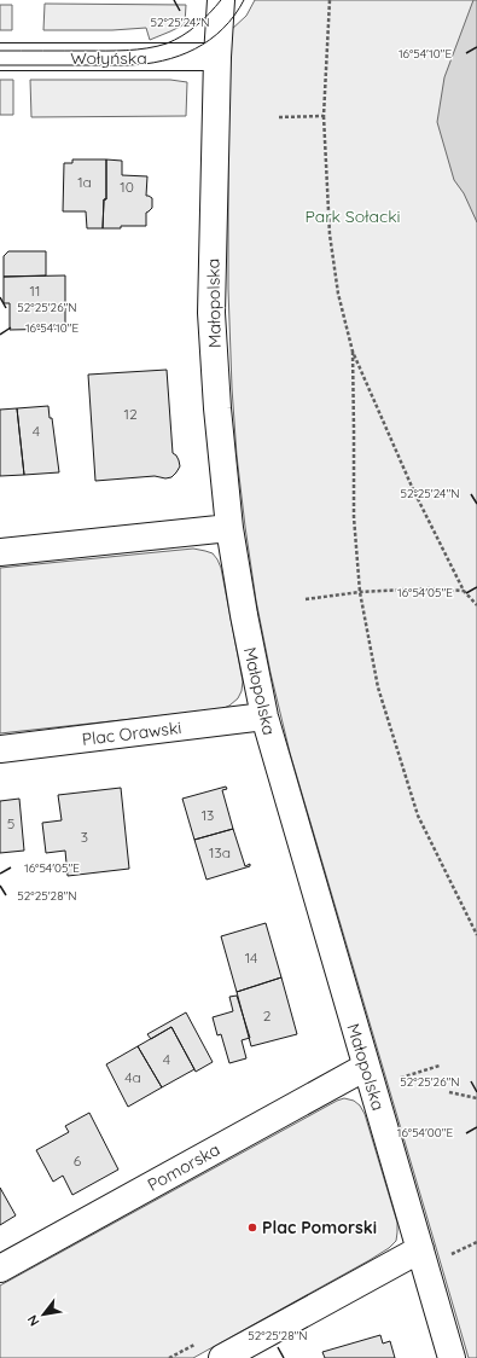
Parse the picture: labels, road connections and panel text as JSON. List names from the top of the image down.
{
  "streets": {
    "street": [
      "Wołyńska",
      "Małopolska",
      "Plac Orawski",
      "Pomorska"
    ]
  },
  "crossings": [
    ["Wołyńska", "Małopolska"],
    ["Małopolska", "Plac Orawski"],
    ["Małopolska", "Pomorska"]
  ],
  "parks": ["Park Sołacki"],
  "places": ["Plac Pomorski"],
  "house_numbers": [
    "1a",
    "10",
    "11",
    "12",
    "4",
    "13",
    "5",
    "3",
    "13a",
    "14",
    "2",
    "4",
    "4a",
    "6"
  ],
  "north": "bottom left",
  "coordinates": [
    "52°25'24\"N",
    "16°54'10\"E",
    "52°25'26\"N",
    "16°54'05\"E",
    "52°25'28\"N",
    "16°54'00\"E"
  ]
}
